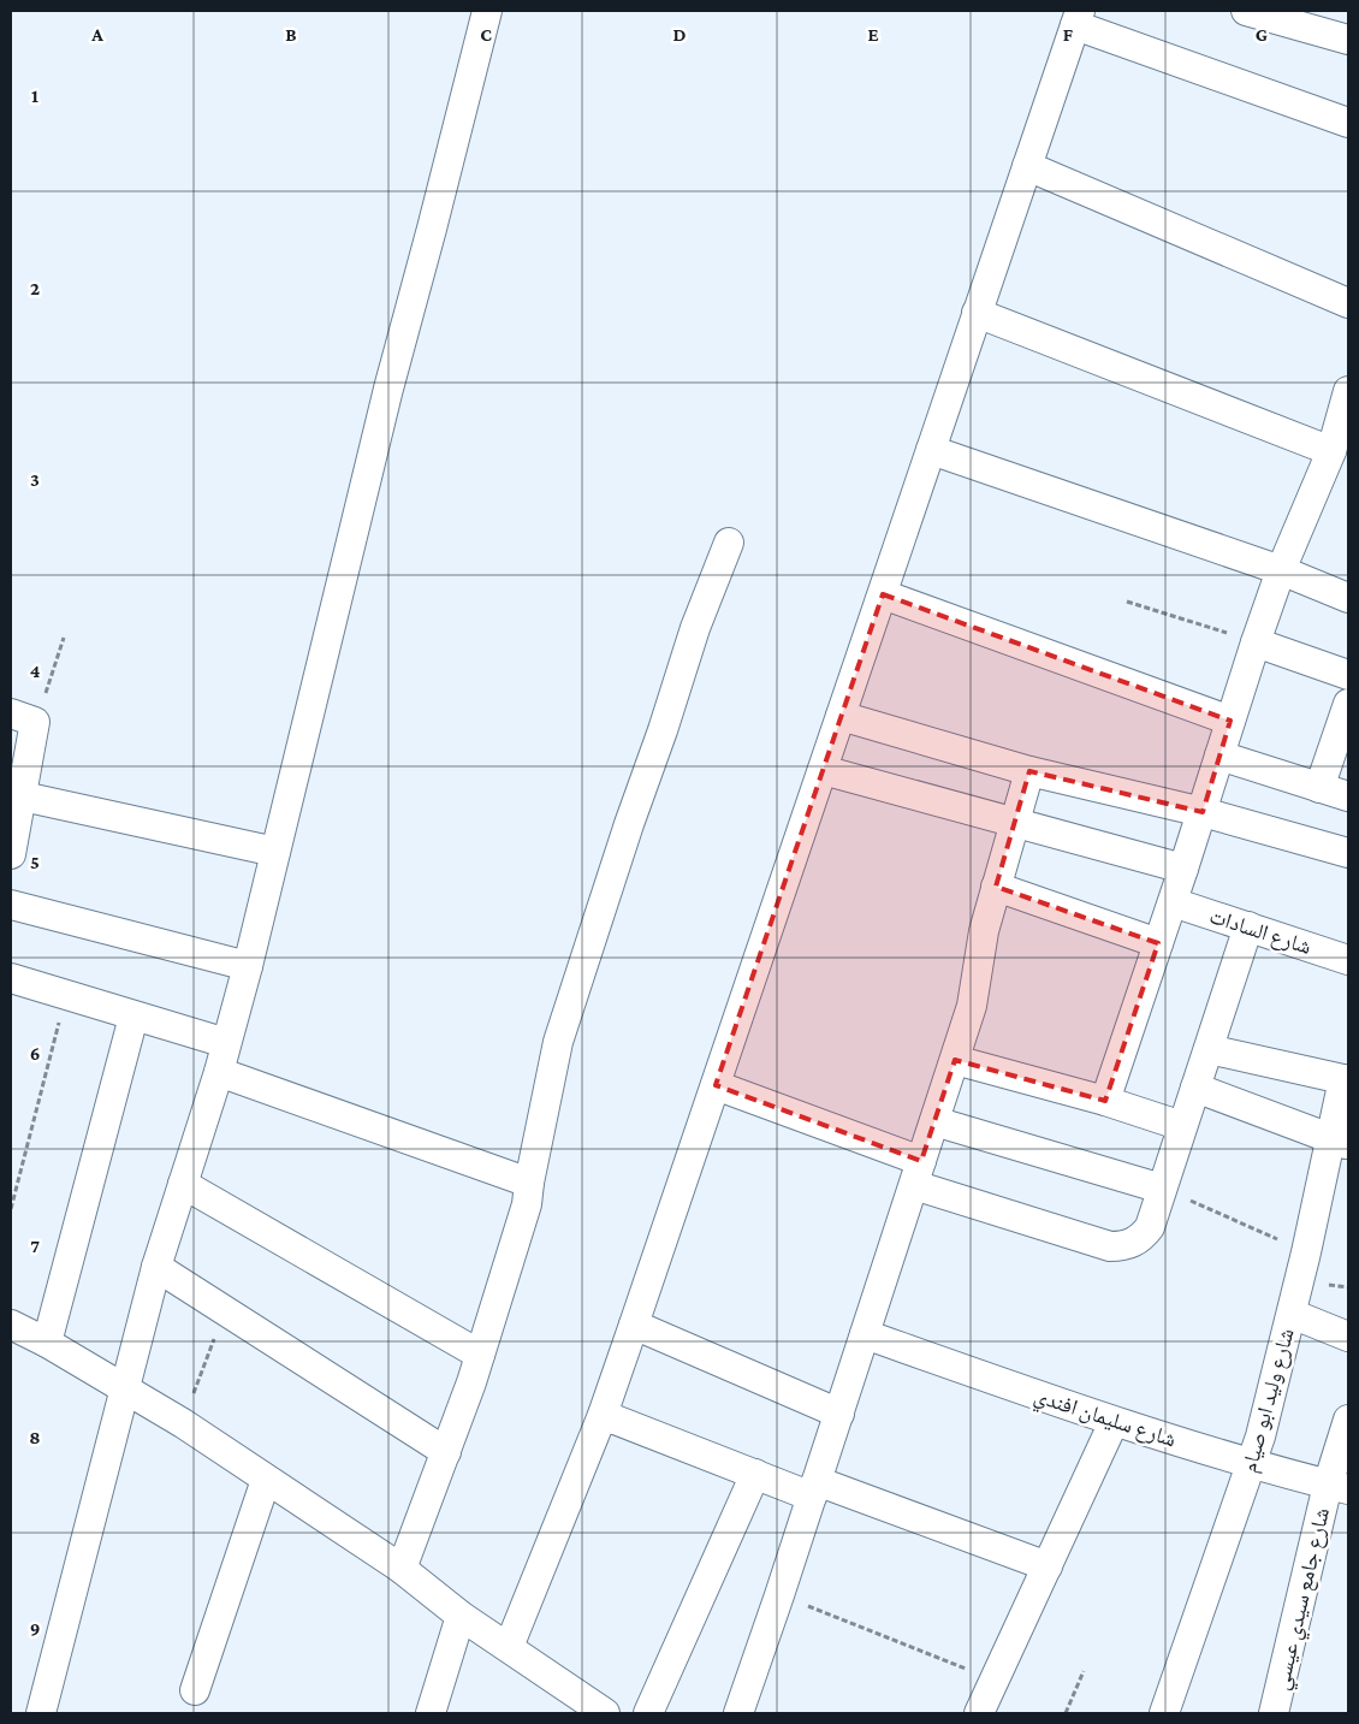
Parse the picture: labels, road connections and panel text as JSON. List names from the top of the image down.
{
  "streets": {
    "street": [
      "شارع السادات",
      "شارع وليد ابو صيام",
      "شارع سليمان افندي",
      "شارع جامع سيدي عيسي"
    ]
  },
  "crossings": [
    ["شارع وليد ابو صيام", "شارع سليمان افندي"],
    ["شارع سليمان افندي", "شارع جامع سيدي عيسي"]
  ],
  "grid": {
    "columns": [
      "A",
      "B",
      "C",
      "D",
      "E",
      "F",
      "G"
    ],
    "rows": [
      "1",
      "2",
      "3",
      "4",
      "5",
      "6",
      "7",
      "8",
      "9"
    ]
  }
}
